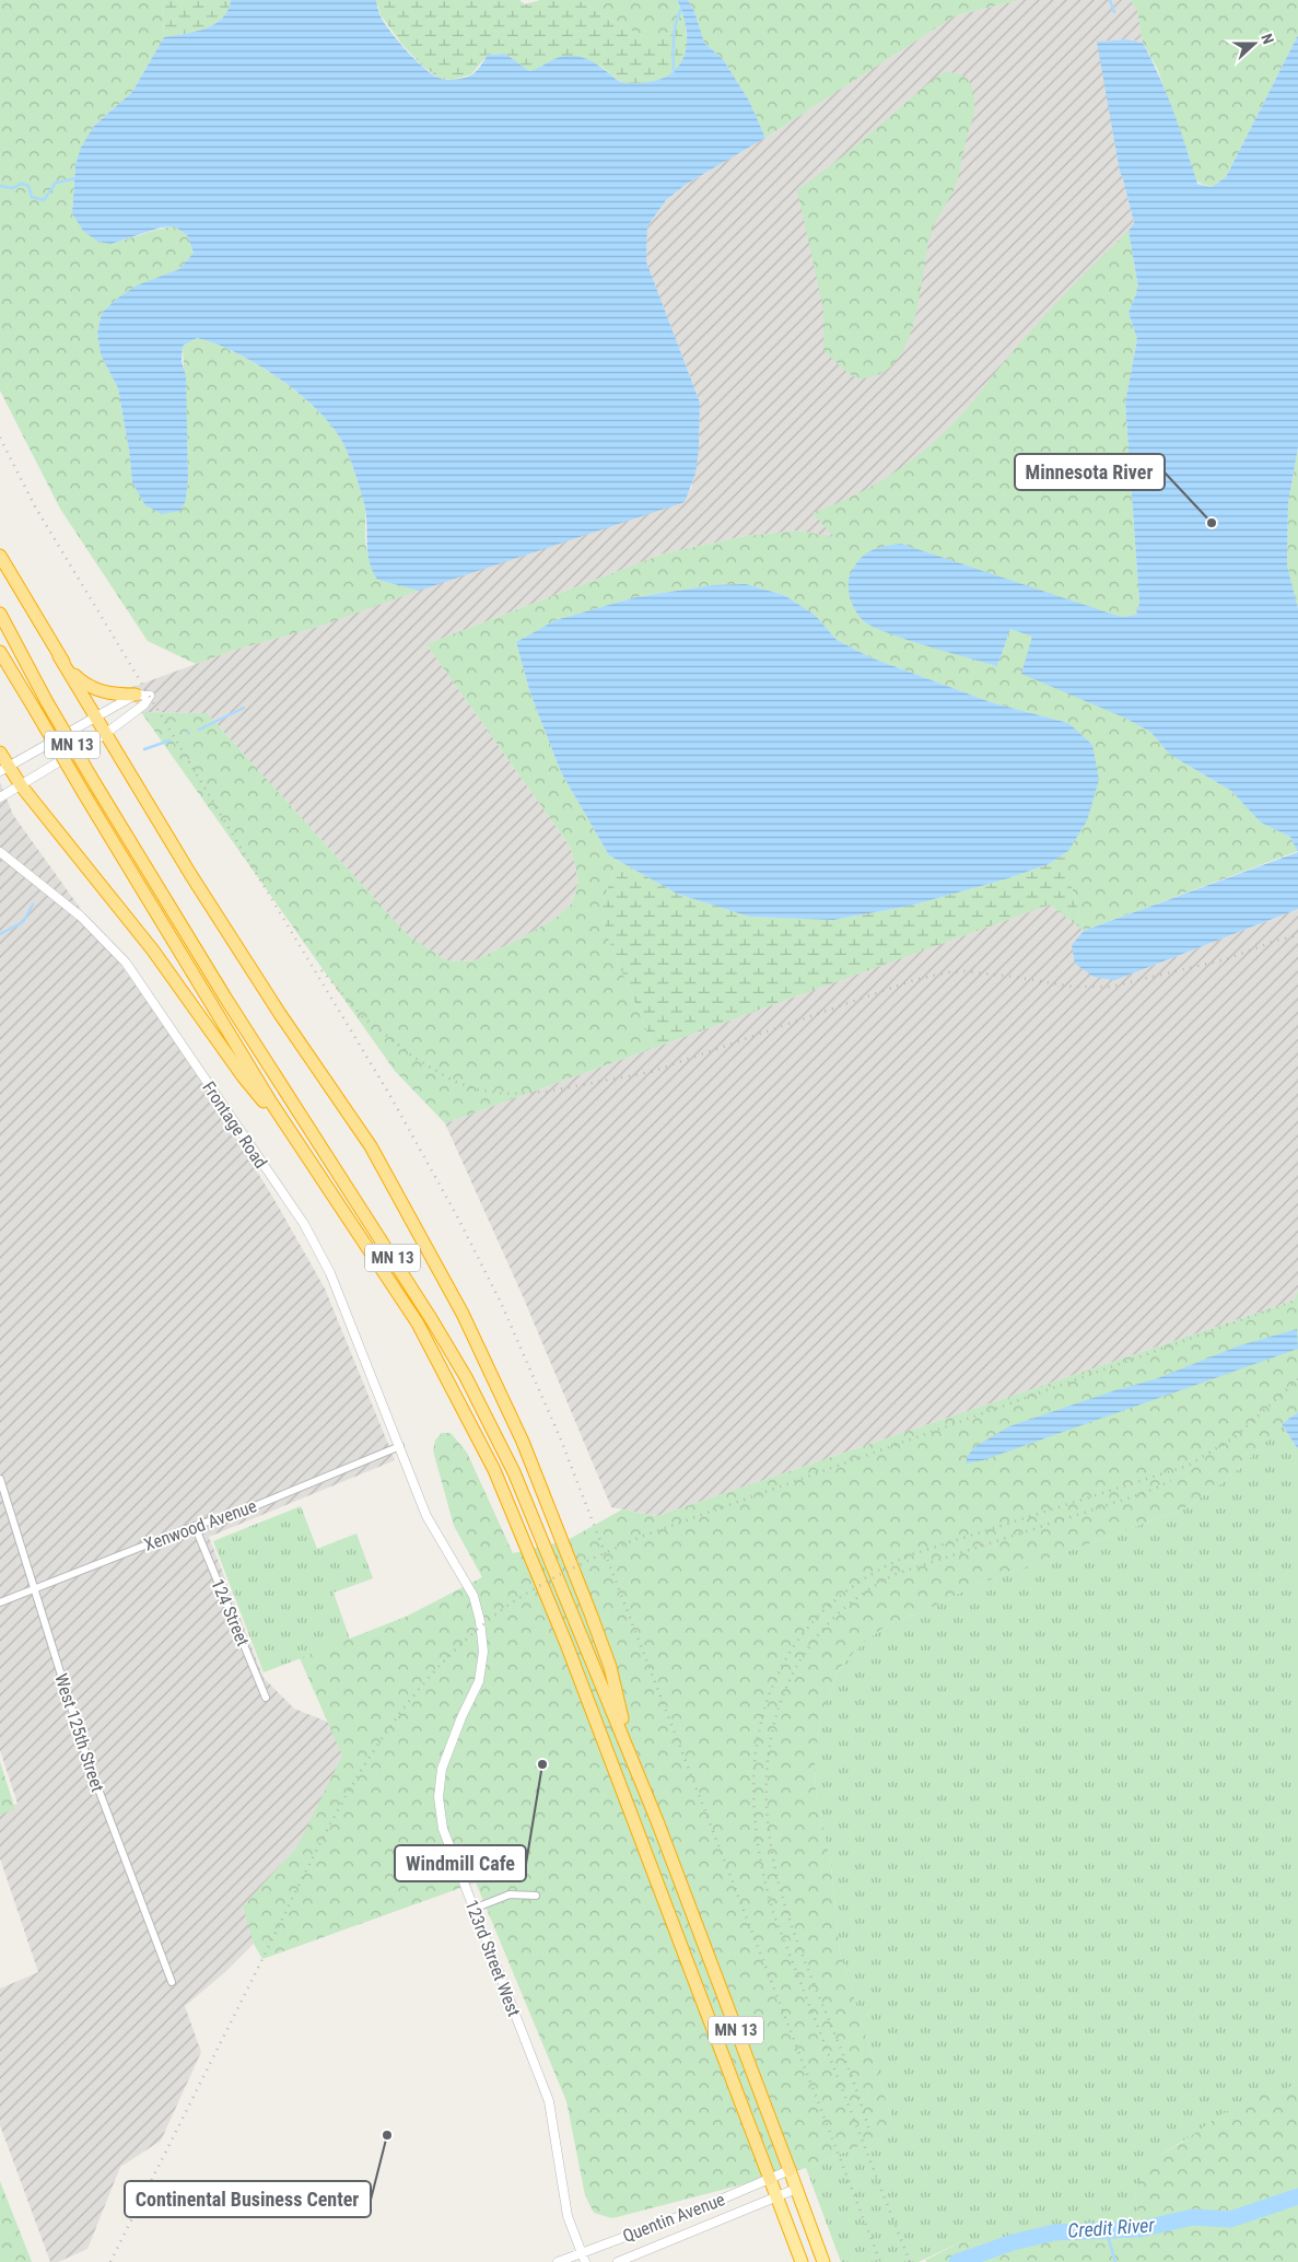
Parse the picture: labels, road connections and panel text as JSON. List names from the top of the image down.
{
  "streets": {
    "highway": ["MN 13"],
    "street": [
      "Frontage Road",
      "Xenwood Avenue",
      "124 Street",
      "West 125th Street",
      "123rd Street West",
      "Quentin Avenue"
    ]
  },
  "crossings": [
    ["MN 13", "Quentin Avenue"],
    ["Frontage Road", "Xenwood Avenue"],
    ["Frontage Road", "123rd Street West"],
    ["Xenwood Avenue", "124 Street"],
    ["Xenwood Avenue", "West 125th Street"],
    ["Xenwood Avenue", "123rd Street West"],
    ["123rd Street West", "Quentin Avenue"]
  ],
  "water": ["Credit River"],
  "places": ["Minnesota River", "Windmill Cafe", "Continental Business Center"],
  "north": "right"
}
